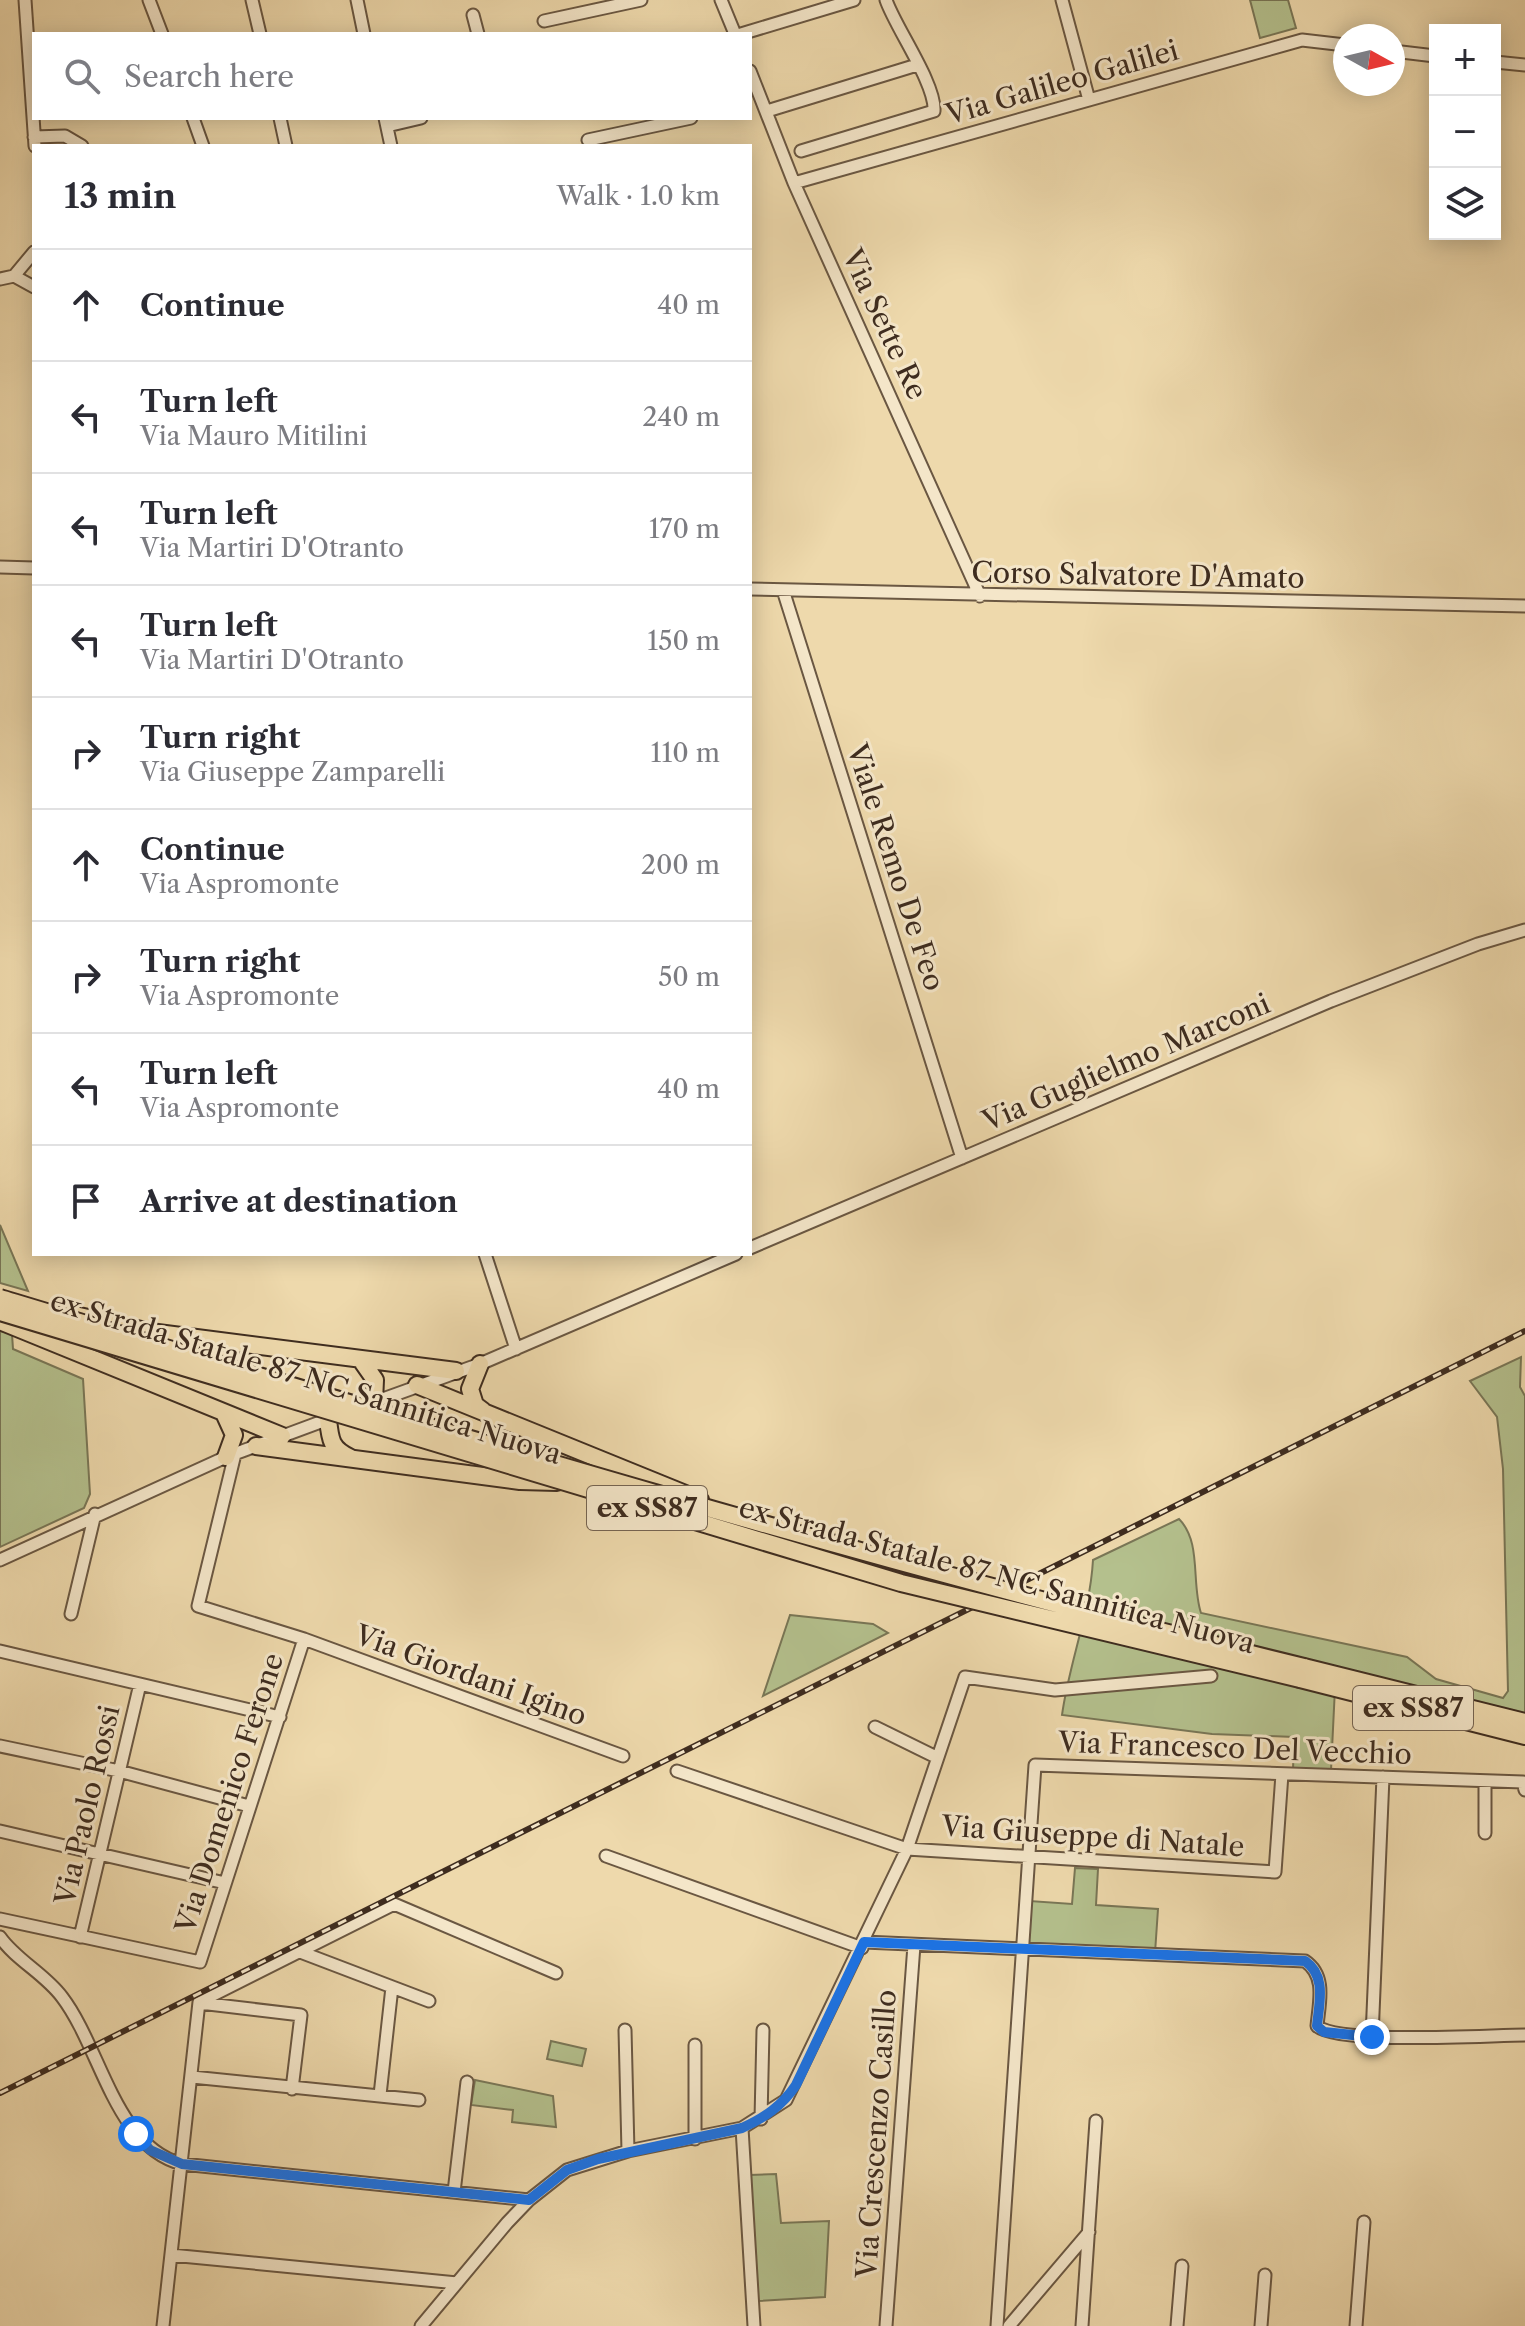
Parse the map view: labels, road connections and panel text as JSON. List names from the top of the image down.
{
  "streets": {
    "highway": ["ex Strada Statale 87 NC Sannitica Nuova", "ex SS87"],
    "street": [
      "Via Galileo Galilei",
      "Via Sette Re",
      "Corso Salvatore D'Amato",
      "Viale Remo De Feo",
      "Via Guglielmo Marconi",
      "Via Giordani Igino",
      "Via Francesco Del Vecchio",
      "Via Domenico Ferone",
      "Via Paolo Rossi",
      "Via Giuseppe di Natale",
      "Via Crescenzo Casillo"
    ]
  },
  "crossings": [
    ["Via Galileo Galilei", "Via Sette Re"],
    ["Via Sette Re", "Corso Salvatore D'Amato"],
    ["Corso Salvatore D'Amato", "Viale Remo De Feo"],
    ["Viale Remo De Feo", "Via Guglielmo Marconi"],
    ["Via Giordani Igino", "Via Domenico Ferone"],
    ["Via Francesco Del Vecchio", "Via Giuseppe di Natale"],
    ["Via Domenico Ferone", "Via Paolo Rossi"]
  ],
  "north": "right",
  "page": {
    "map_buttons": ["+", "−"],
    "search": "Search here",
    "heading": ["13 min", "Walk · 1.0 km"],
    "list": [
      ["Continue", "40 m"],
      ["Turn left", "Via Mauro Mitilini", "240 m"],
      ["Turn left", "Via Martiri D'Otranto", "170 m"],
      ["Turn left", "Via Martiri D'Otranto", "150 m"],
      ["Turn right", "Via Giuseppe Zamparelli", "110 m"],
      ["Continue", "Via Aspromonte", "200 m"],
      ["Turn right", "Via Aspromonte", "50 m"],
      ["Turn left", "Via Aspromonte", "40 m"],
      "Arrive at destination"
    ]
  }
}
